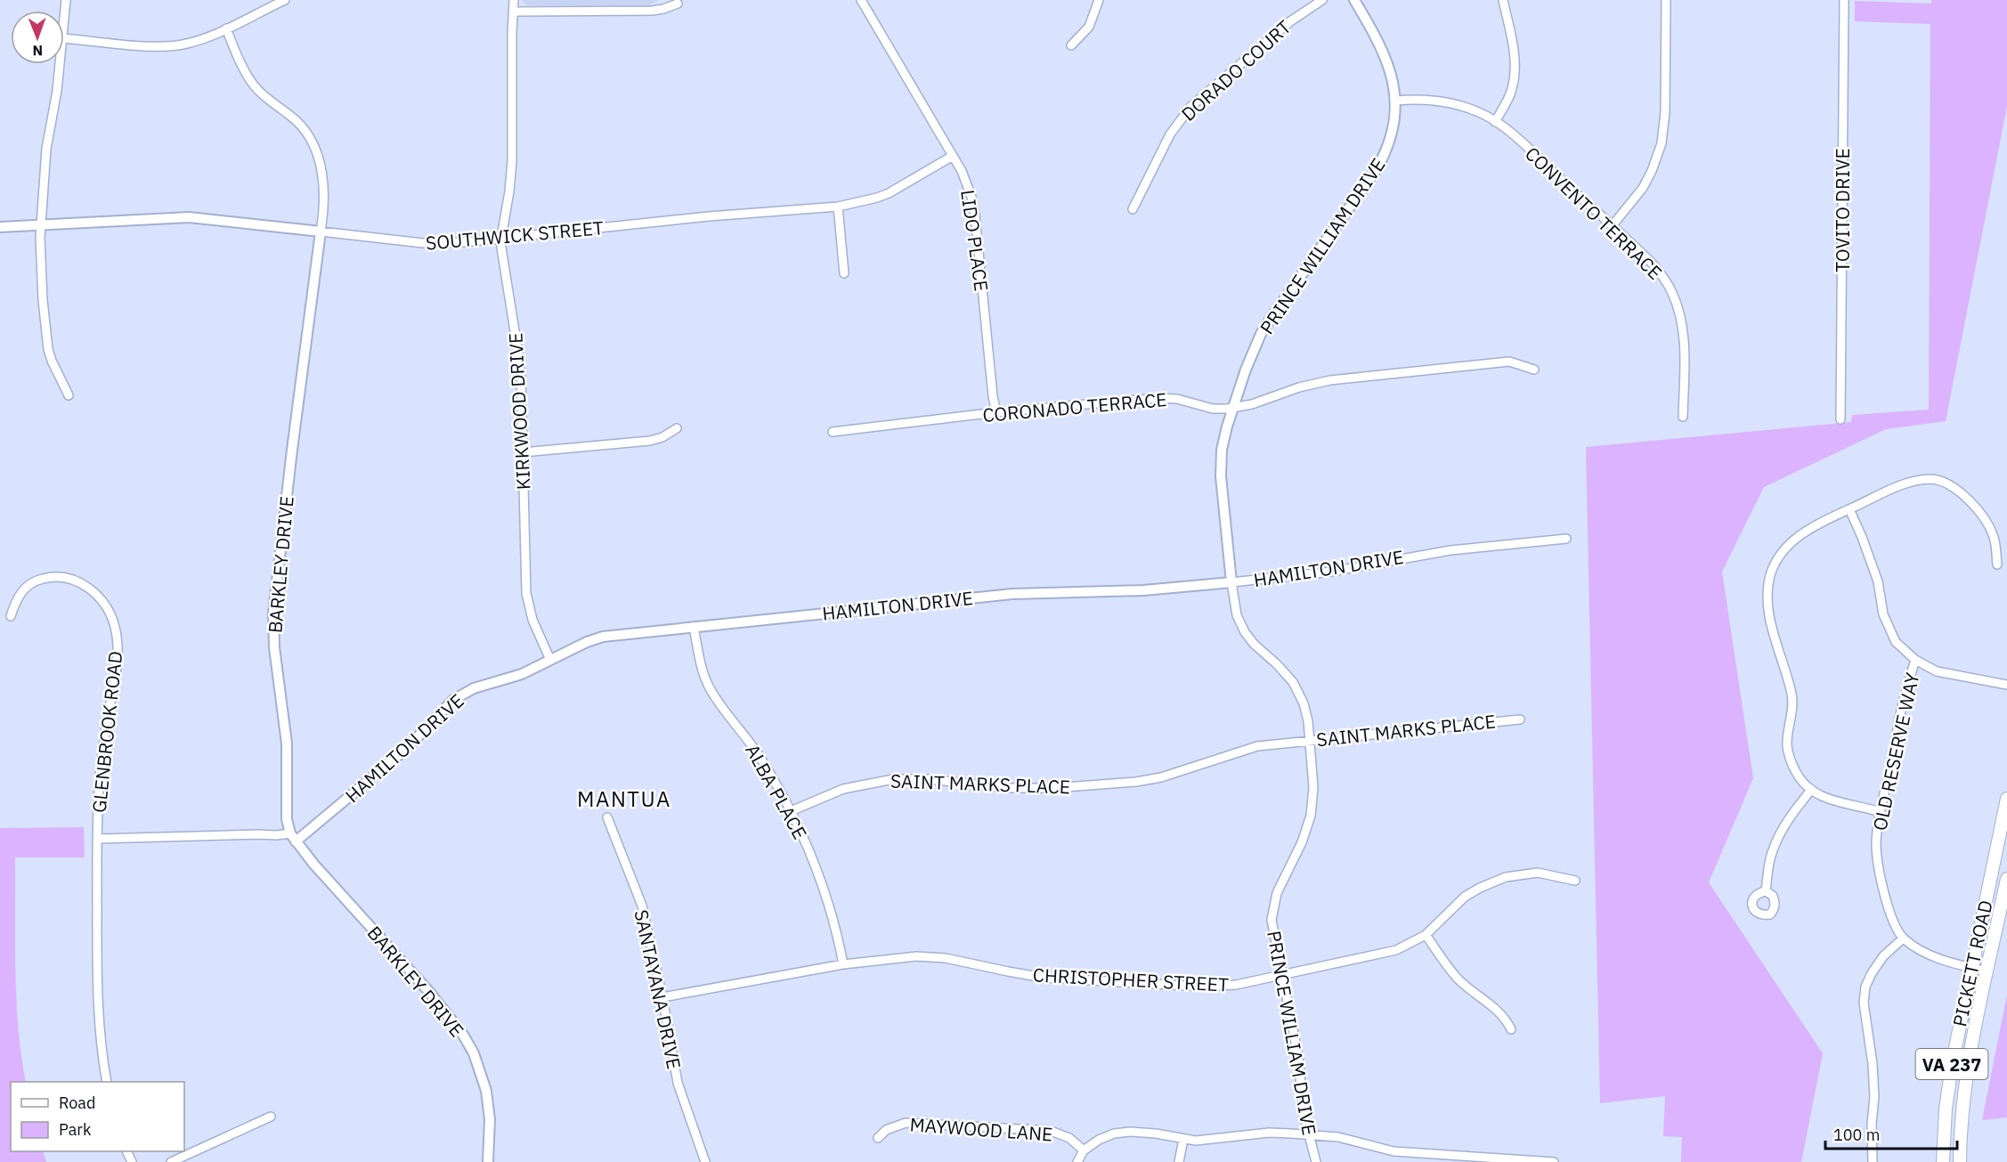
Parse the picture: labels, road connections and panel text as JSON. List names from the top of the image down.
{
  "streets": {
    "main road": ["PICKETT ROAD", "VA 237"],
    "street": [
      "DORADO COURT",
      "TOVITO DRIVE",
      "CONVENTO TERRACE",
      "SOUTHWICK STREET",
      "LIDO PLACE",
      "PRINCE WILLIAM DRIVE",
      "CORONADO TERRACE",
      "KIRKWOOD DRIVE",
      "BARKLEY DRIVE",
      "HAMILTON DRIVE",
      "SAINT MARKS PLACE",
      "GLENBROOK ROAD",
      "OLD RESERVE WAY",
      "ALBA PLACE",
      "CHRISTOPHER STREET",
      "SANTAYANA DRIVE",
      "MAYWOOD LANE"
    ]
  },
  "crossings": [
    ["CONVENTO TERRACE", "PRINCE WILLIAM DRIVE"],
    ["SOUTHWICK STREET", "LIDO PLACE"],
    ["SOUTHWICK STREET", "KIRKWOOD DRIVE"],
    ["SOUTHWICK STREET", "BARKLEY DRIVE"],
    ["LIDO PLACE", "CORONADO TERRACE"],
    ["PRINCE WILLIAM DRIVE", "CORONADO TERRACE"],
    ["PRINCE WILLIAM DRIVE", "HAMILTON DRIVE"],
    ["PRINCE WILLIAM DRIVE", "SAINT MARKS PLACE"],
    ["PRINCE WILLIAM DRIVE", "CHRISTOPHER STREET"],
    ["KIRKWOOD DRIVE", "HAMILTON DRIVE"],
    ["BARKLEY DRIVE", "HAMILTON DRIVE"],
    ["HAMILTON DRIVE", "ALBA PLACE"],
    ["SAINT MARKS PLACE", "ALBA PLACE"],
    ["OLD RESERVE WAY", "PICKETT ROAD"],
    ["ALBA PLACE", "CHRISTOPHER STREET"],
    ["CHRISTOPHER STREET", "SANTAYANA DRIVE"]
  ],
  "districts": ["MANTUA"],
  "legend": ["Road", "Park"],
  "scale_bar": "100 m",
  "north": "bottom"
}
